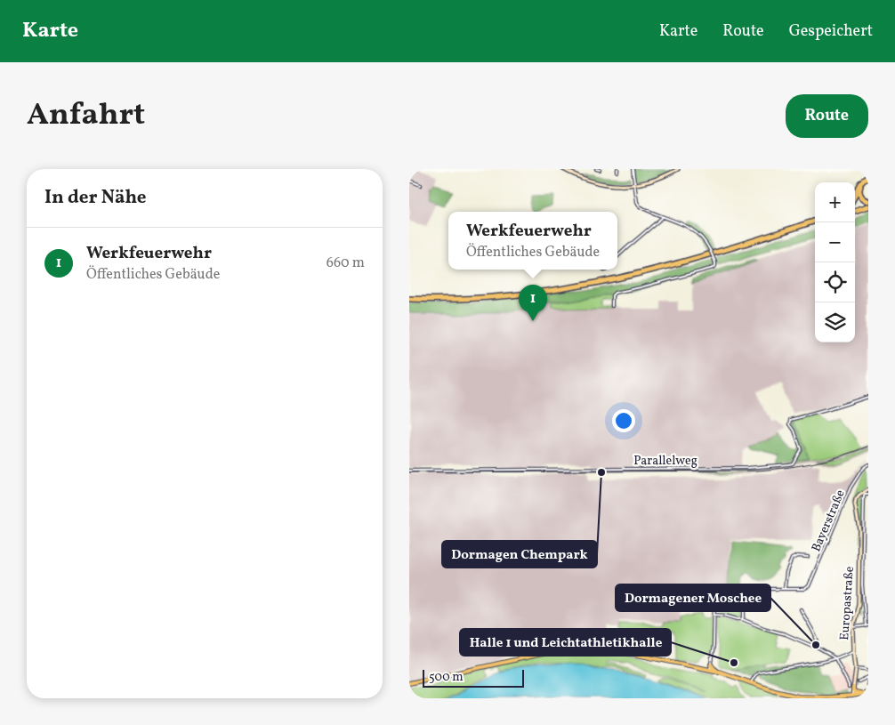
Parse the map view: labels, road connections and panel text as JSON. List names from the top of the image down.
{
  "streets": {
    "main road": ["Europastraße"],
    "street": ["Parallelweg", "Bayerstraße"]
  },
  "places": ["Dormagen Chempark", "Dormagener Moschee", "Halle 1 und Leichtathletikhalle"],
  "scale_bar": "500 m",
  "page": {
    "header": "Karte",
    "nav": ["Karte", "Route", "Gespeichert"],
    "title": "Anfahrt",
    "buttons": "Route",
    "heading": "In der Nähe",
    "map_buttons": ["+", "−"],
    "popup": ["Werkfeuerwehr", "Öffentliches Gebäude"],
    "list": [
      {
        "mark": "1",
        "name": "Werkfeuerwehr",
        "note": "Öffentliches Gebäude",
        "value": "660 m"
      }
    ],
    "pins": "1",
    "scale": "500 m"
  }
}
